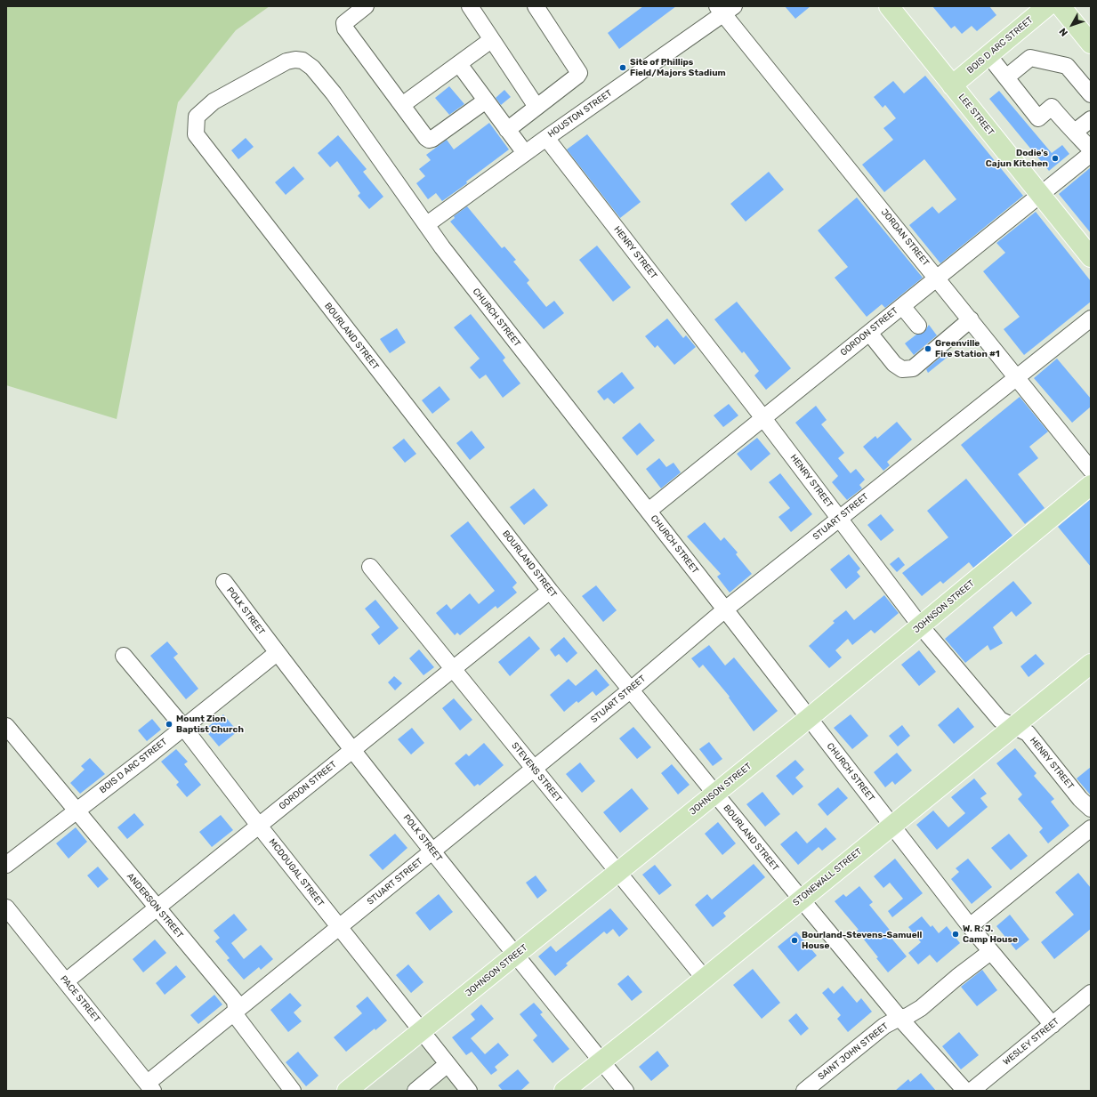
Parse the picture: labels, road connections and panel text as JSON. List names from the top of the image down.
{
  "streets": {
    "main road": [
      "BOIS D ARC STREET",
      "LEE STREET",
      "JOHNSON STREET",
      "STONEWALL STREET"
    ],
    "street": [
      "HOUSTON STREET",
      "JORDAN STREET",
      "HENRY STREET",
      "CHURCH STREET",
      "GORDON STREET",
      "BOURLAND STREET",
      "STUART STREET",
      "POLK STREET",
      "STEVENS STREET",
      "MCDOUGAL STREET",
      "ANDERSON STREET",
      "PACE STREET",
      "WESLEY STREET",
      "SAINT JOHN STREET"
    ]
  },
  "crossings": [
    ["BOIS D ARC STREET", "LEE STREET"],
    ["BOIS D ARC STREET", "POLK STREET"],
    ["BOIS D ARC STREET", "MCDOUGAL STREET"],
    ["BOIS D ARC STREET", "ANDERSON STREET"],
    ["HOUSTON STREET", "JORDAN STREET"],
    ["HOUSTON STREET", "HENRY STREET"],
    ["HOUSTON STREET", "CHURCH STREET"],
    ["LEE STREET", "GORDON STREET"],
    ["JORDAN STREET", "GORDON STREET"],
    ["JORDAN STREET", "STUART STREET"],
    ["HENRY STREET", "GORDON STREET"],
    ["HENRY STREET", "STUART STREET"],
    ["HENRY STREET", "JOHNSON STREET"],
    ["HENRY STREET", "STONEWALL STREET"],
    ["CHURCH STREET", "GORDON STREET"],
    ["CHURCH STREET", "BOURLAND STREET"],
    ["CHURCH STREET", "STUART STREET"],
    ["CHURCH STREET", "JOHNSON STREET"],
    ["CHURCH STREET", "STONEWALL STREET"],
    ["CHURCH STREET", "WESLEY STREET"],
    ["CHURCH STREET", "SAINT JOHN STREET"],
    ["GORDON STREET", "BOURLAND STREET"],
    ["GORDON STREET", "POLK STREET"],
    ["GORDON STREET", "STEVENS STREET"],
    ["GORDON STREET", "MCDOUGAL STREET"],
    ["GORDON STREET", "ANDERSON STREET"],
    ["GORDON STREET", "PACE STREET"],
    ["BOURLAND STREET", "STUART STREET"],
    ["BOURLAND STREET", "JOHNSON STREET"],
    ["BOURLAND STREET", "STONEWALL STREET"],
    ["BOURLAND STREET", "SAINT JOHN STREET"],
    ["STUART STREET", "POLK STREET"],
    ["STUART STREET", "STEVENS STREET"],
    ["STUART STREET", "MCDOUGAL STREET"],
    ["STUART STREET", "ANDERSON STREET"],
    ["STUART STREET", "PACE STREET"],
    ["JOHNSON STREET", "POLK STREET"],
    ["JOHNSON STREET", "STEVENS STREET"],
    ["JOHNSON STREET", "MCDOUGAL STREET"],
    ["POLK STREET", "STONEWALL STREET"],
    ["STEVENS STREET", "STONEWALL STREET"]
  ],
  "places": [
    "Site of Phillips Field/Majors Stadium",
    "Dodie's Cajun Kitchen",
    "Greenville Fire Station #1",
    "Mount Zion Baptist Church",
    "W. R. J. Camp House",
    "Bourland-Stevens-Samuell House"
  ],
  "north": "bottom left"
}
